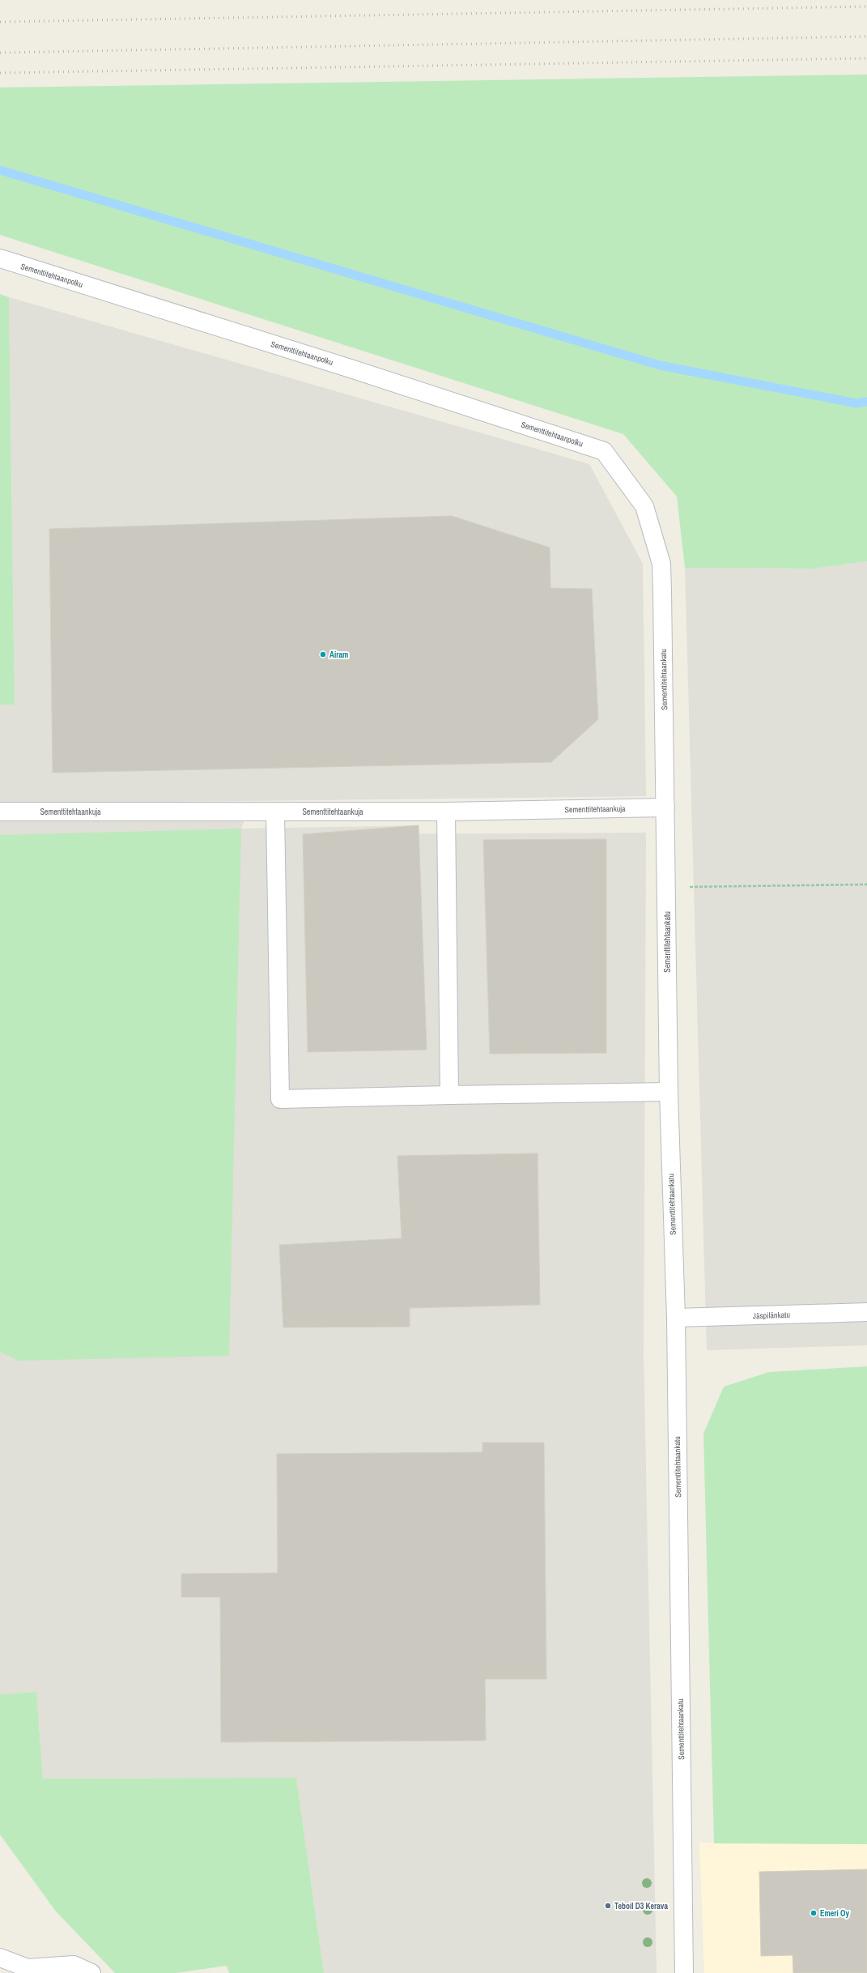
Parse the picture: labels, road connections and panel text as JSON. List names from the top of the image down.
{
  "streets": {
    "street": [
      "Sementtitehtaanpolku",
      "Sementtitehtaankatu",
      "Sementtitehtaankuja",
      "Jäspilänkatu"
    ]
  },
  "crossings": [
    ["Sementtitehtaanpolku", "Sementtitehtaankatu"],
    ["Sementtitehtaankatu", "Sementtitehtaankuja"],
    ["Sementtitehtaankatu", "Jäspilänkatu"]
  ],
  "places": ["Airam", "Teboil D3 Kerava", "Emeri Oy"]
}
